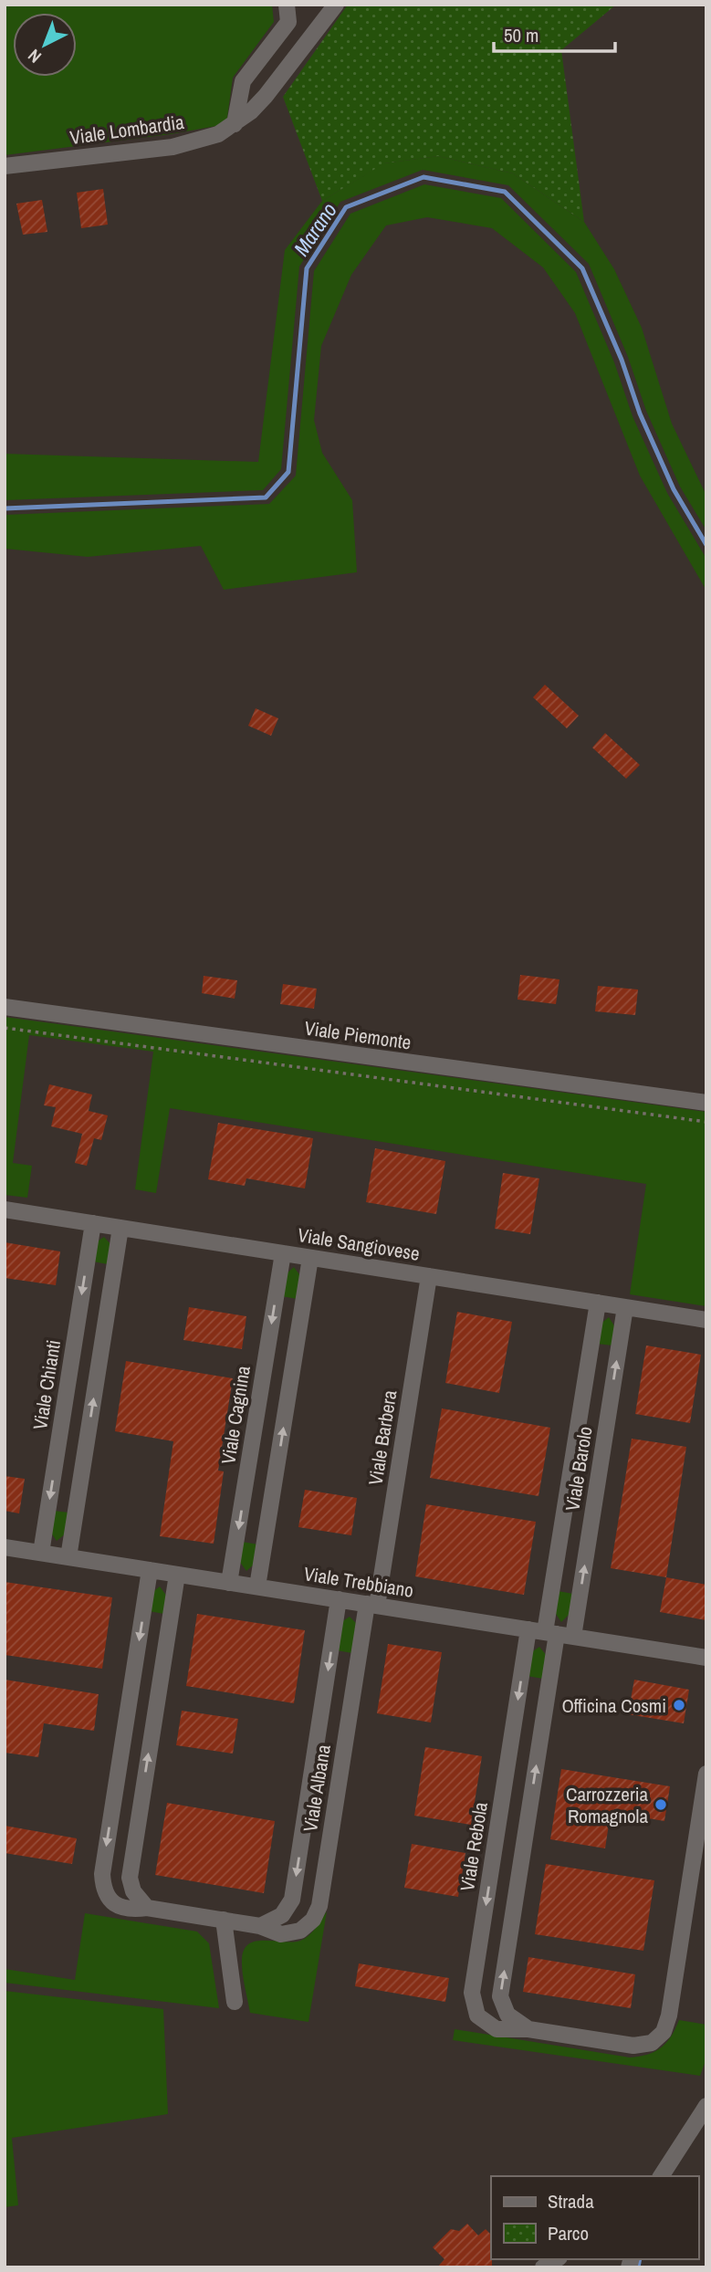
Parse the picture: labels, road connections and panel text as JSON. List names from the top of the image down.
{
  "streets": {
    "street": [
      "Viale Lombardia",
      "Viale Piemonte",
      "Viale Sangiovese",
      "Viale Chianti",
      "Viale Cagnina",
      "Viale Barbera",
      "Viale Barolo",
      "Viale Trebbiano",
      "Viale Albana",
      "Viale Rebola"
    ]
  },
  "crossings": [
    ["Viale Sangiovese", "Viale Chianti"],
    ["Viale Sangiovese", "Viale Cagnina"],
    ["Viale Sangiovese", "Viale Barbera"],
    ["Viale Sangiovese", "Viale Barolo"],
    ["Viale Chianti", "Viale Trebbiano"],
    ["Viale Cagnina", "Viale Trebbiano"],
    ["Viale Barbera", "Viale Trebbiano"],
    ["Viale Barbera", "Viale Albana"],
    ["Viale Barolo", "Viale Trebbiano"],
    ["Viale Barolo", "Viale Rebola"],
    ["Viale Trebbiano", "Viale Albana"],
    ["Viale Trebbiano", "Viale Rebola"]
  ],
  "water": ["Marano"],
  "places": ["Officina Cosmi", "Carrozzeria Romagnola"],
  "legend": ["Strada", "Parco"],
  "scale_bar": "50 m",
  "north": "bottom left"
}
